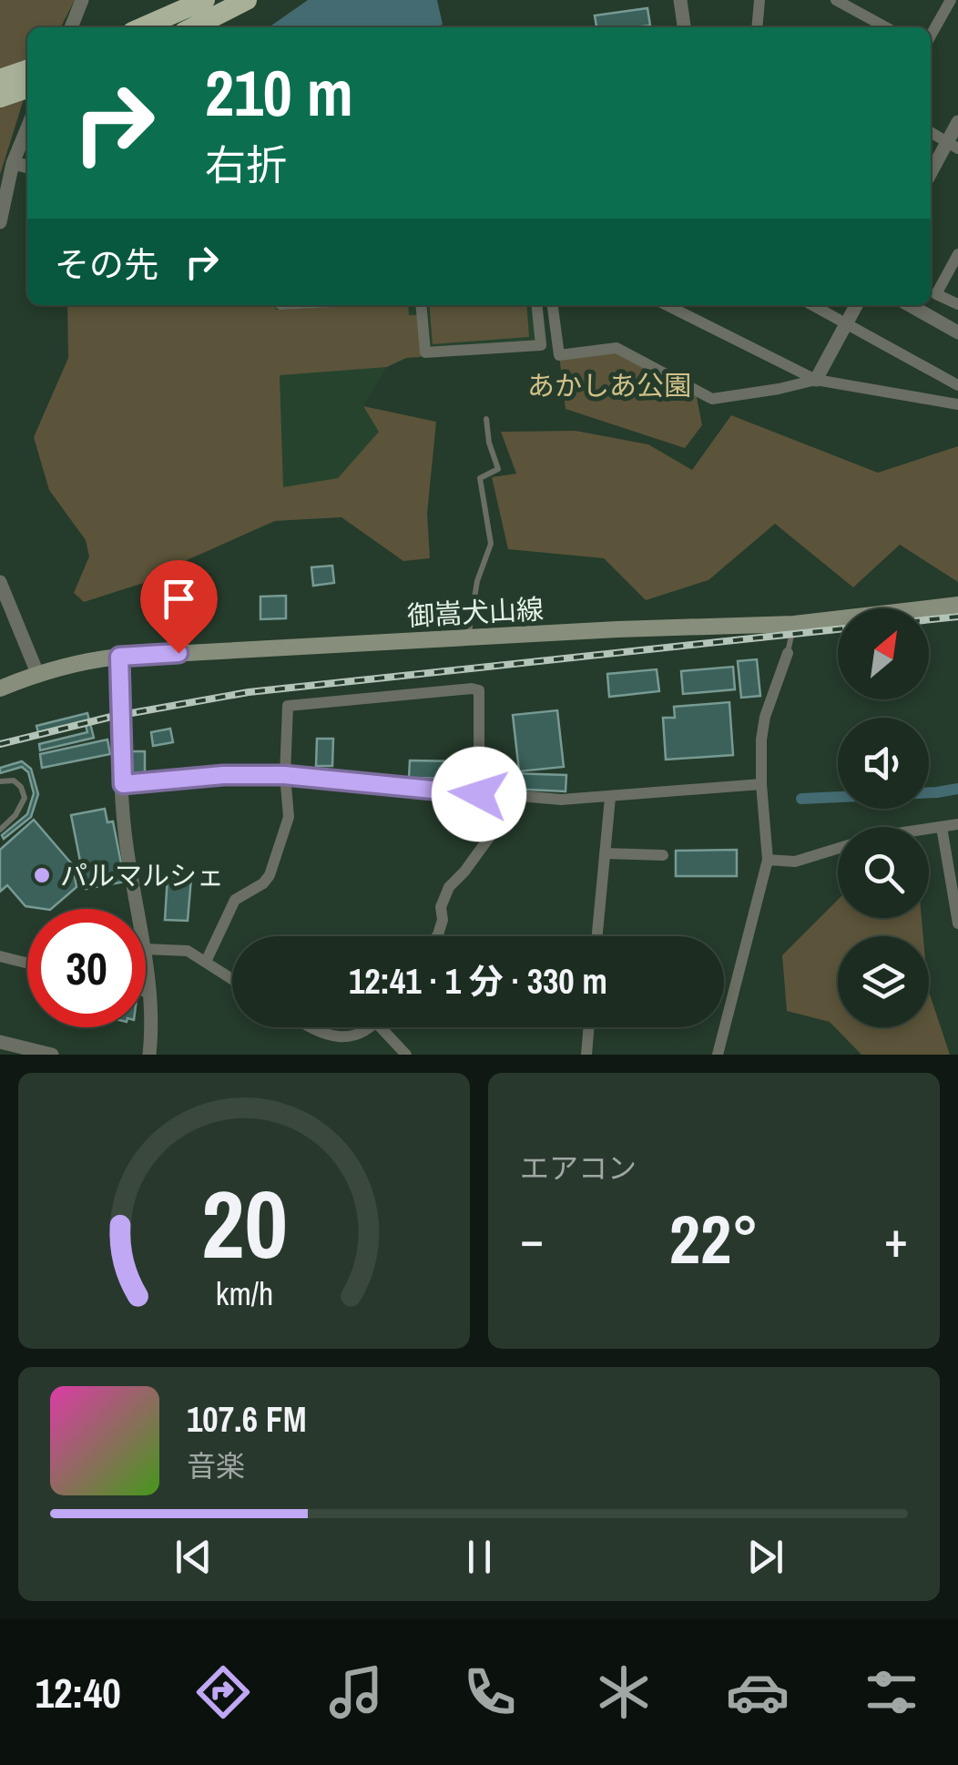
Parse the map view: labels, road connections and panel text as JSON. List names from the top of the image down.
{
  "streets": {
    "main road": ["御嵩犬山線"]
  },
  "parks": ["あかしあ公園"],
  "places": ["パルマルシェ"],
  "north": "top right",
  "page": {
    "turn": ["210 m", "右折"],
    "then": "その先",
    "limit": "30",
    "trip": "12:41 · 1 分 · 330 m",
    "tile": "エアコン",
    "heat": ["−", "22°", "+"],
    "song": ["107.6 FM", "音楽"],
    "tabs": "12:40",
    "gauge": ["20", "km/h"]
  }
}
